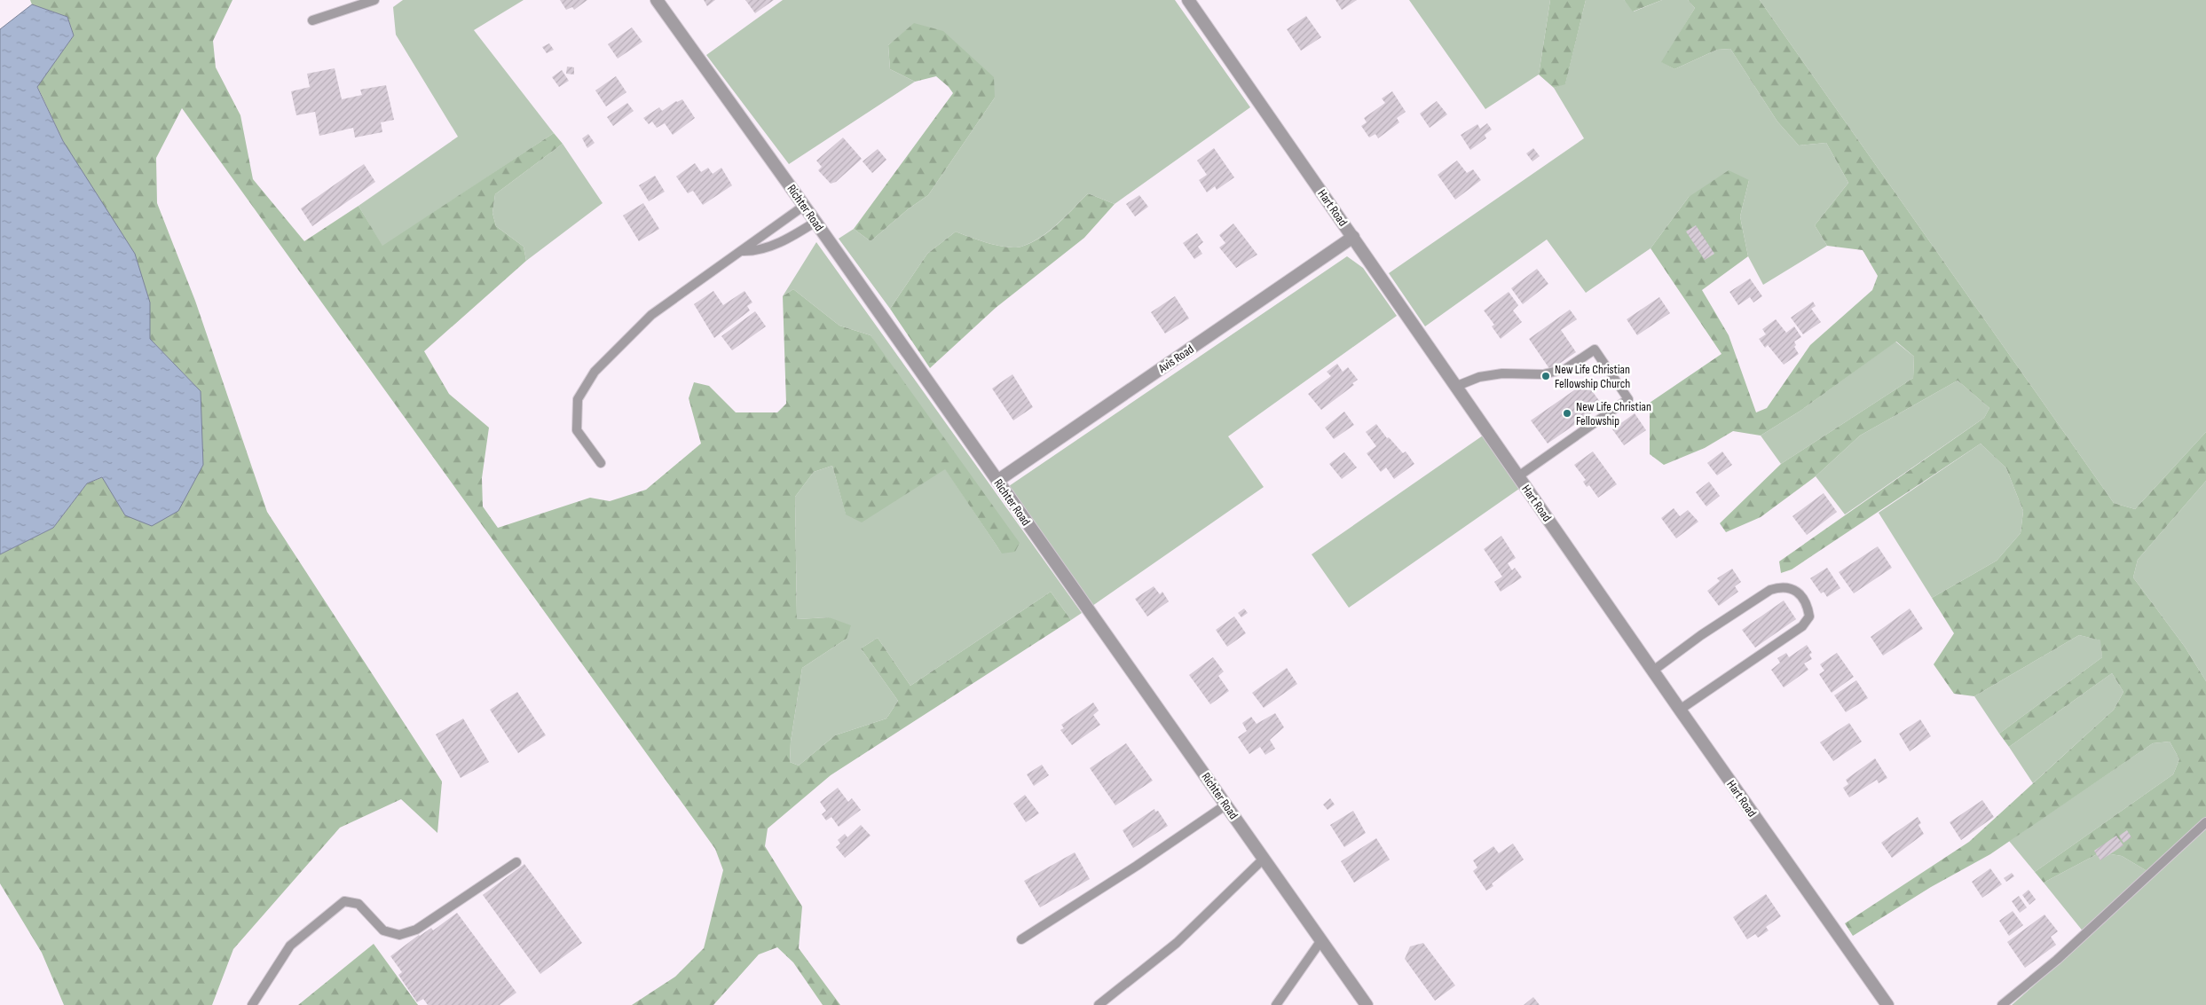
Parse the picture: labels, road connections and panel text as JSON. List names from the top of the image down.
{
  "streets": {
    "street": ["Richter Road", "Hart Road", "Avis Road"]
  },
  "crossings": [
    ["Richter Road", "Avis Road"],
    ["Hart Road", "Avis Road"]
  ],
  "places": ["New Life Christian Fellowship Church", "New Life Christian Fellowship"]
}
